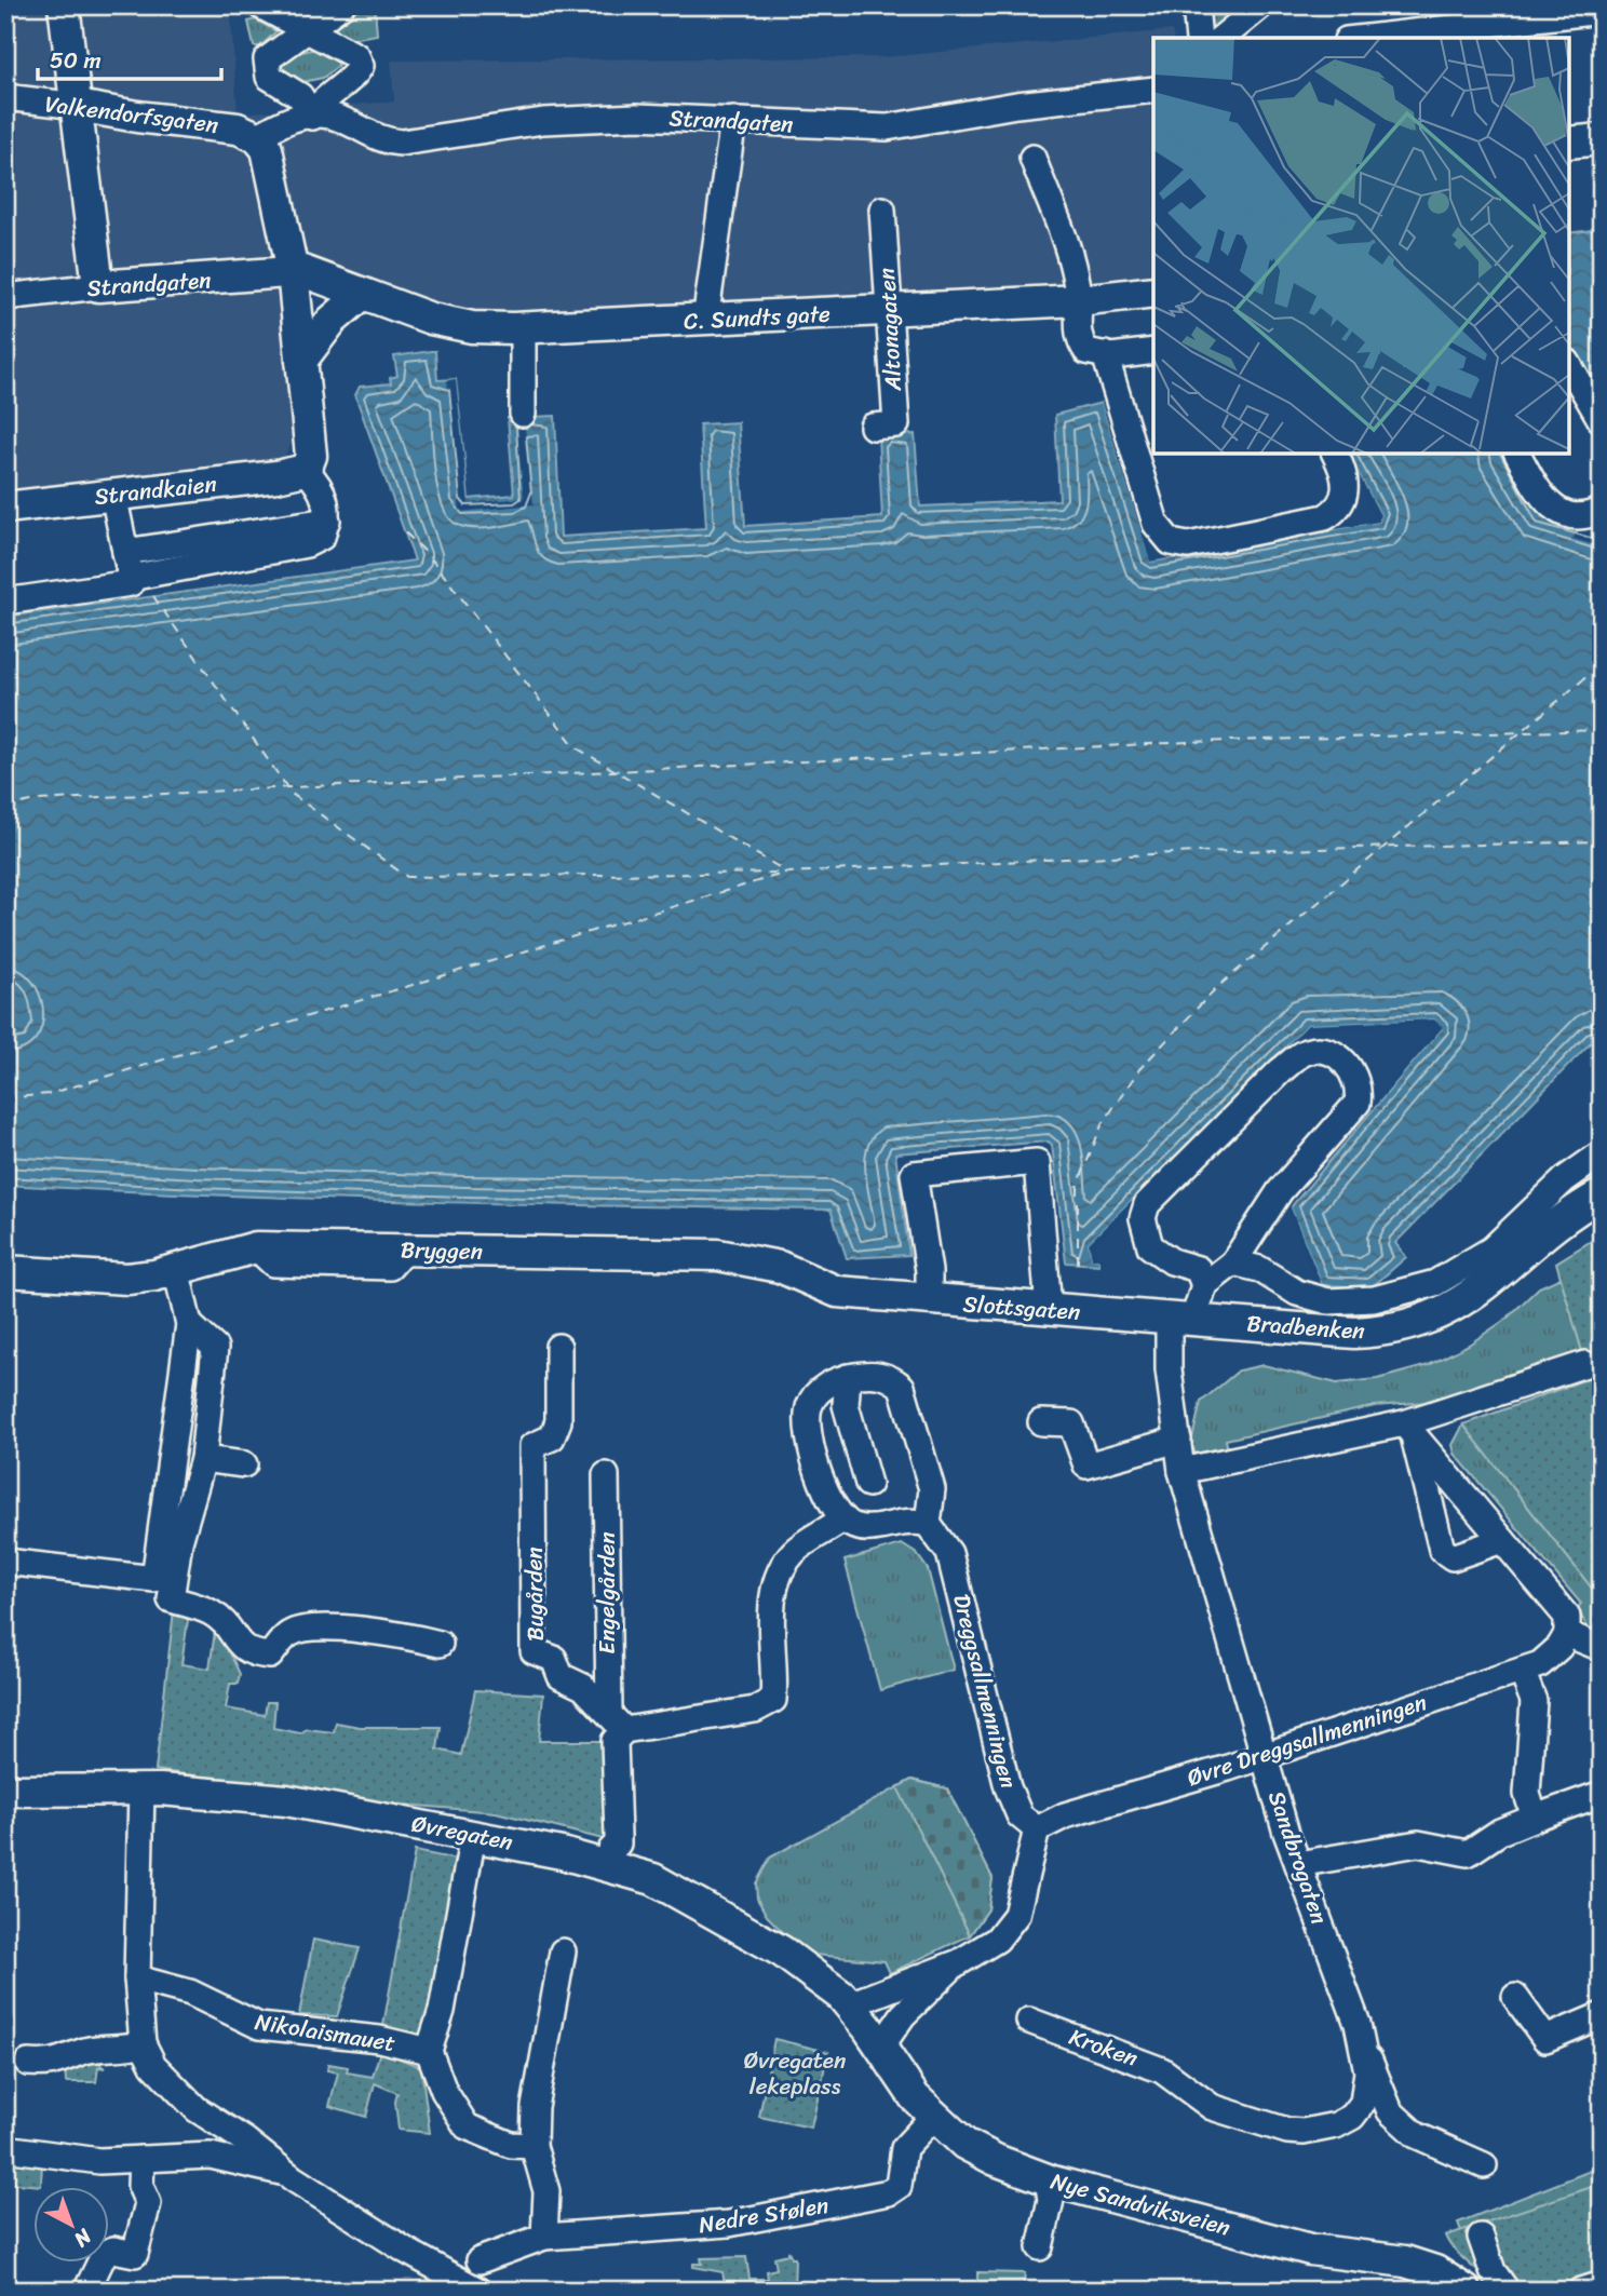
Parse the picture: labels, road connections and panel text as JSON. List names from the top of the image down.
{
  "streets": {
    "main road": [
      "Valkendorfsgaten",
      "Strandgaten",
      "C. Sundts gate",
      "Strandkaien",
      "Bryggen",
      "Slottsgaten",
      "Bradbenken",
      "Øvregaten",
      "Nye Sandviksveien"
    ],
    "street": [
      "Altonagaten",
      "Engelgården",
      "Bugården",
      "Dreggsallmenningen",
      "Øvre Dreggsallmenningen",
      "Sandbrogaten",
      "Nikolaismauet",
      "Kroken",
      "Nedre Stølen"
    ]
  },
  "crossings": [
    ["Strandgaten", "C. Sundts gate"],
    ["C. Sundts gate", "Altonagaten"],
    ["Bryggen", "Slottsgaten"],
    ["Slottsgaten", "Bradbenken"],
    ["Slottsgaten", "Sandbrogaten"],
    ["Bradbenken", "Sandbrogaten"],
    ["Engelgården", "Bugården"],
    ["Dreggsallmenningen", "Øvre Dreggsallmenningen"],
    ["Øvre Dreggsallmenningen", "Sandbrogaten"],
    ["Øvregaten", "Nye Sandviksveien"],
    ["Sandbrogaten", "Kroken"],
    ["Nye Sandviksveien", "Nedre Stølen"]
  ],
  "parks": ["Øvregaten lekeplass"],
  "scale_bar": "50 m",
  "north": "bottom right"
}
